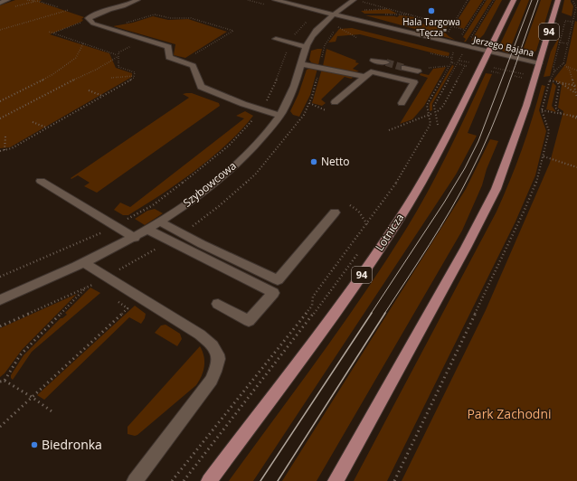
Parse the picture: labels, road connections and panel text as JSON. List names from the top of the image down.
{
  "streets": {
    "main road": ["94", "Lotnicza"],
    "street": ["Jerzego Bajana", "Szybowcowa"]
  },
  "crossings": [
    ["94", "Jerzego Bajana"],
    ["Jerzego Bajana", "Szybowcowa"],
    ["Jerzego Bajana", "Lotnicza"]
  ],
  "parks": ["Park Zachodni"],
  "places": ["Hala Targowa \"Tęcza\"", "Netto", "Biedronka"]
}
